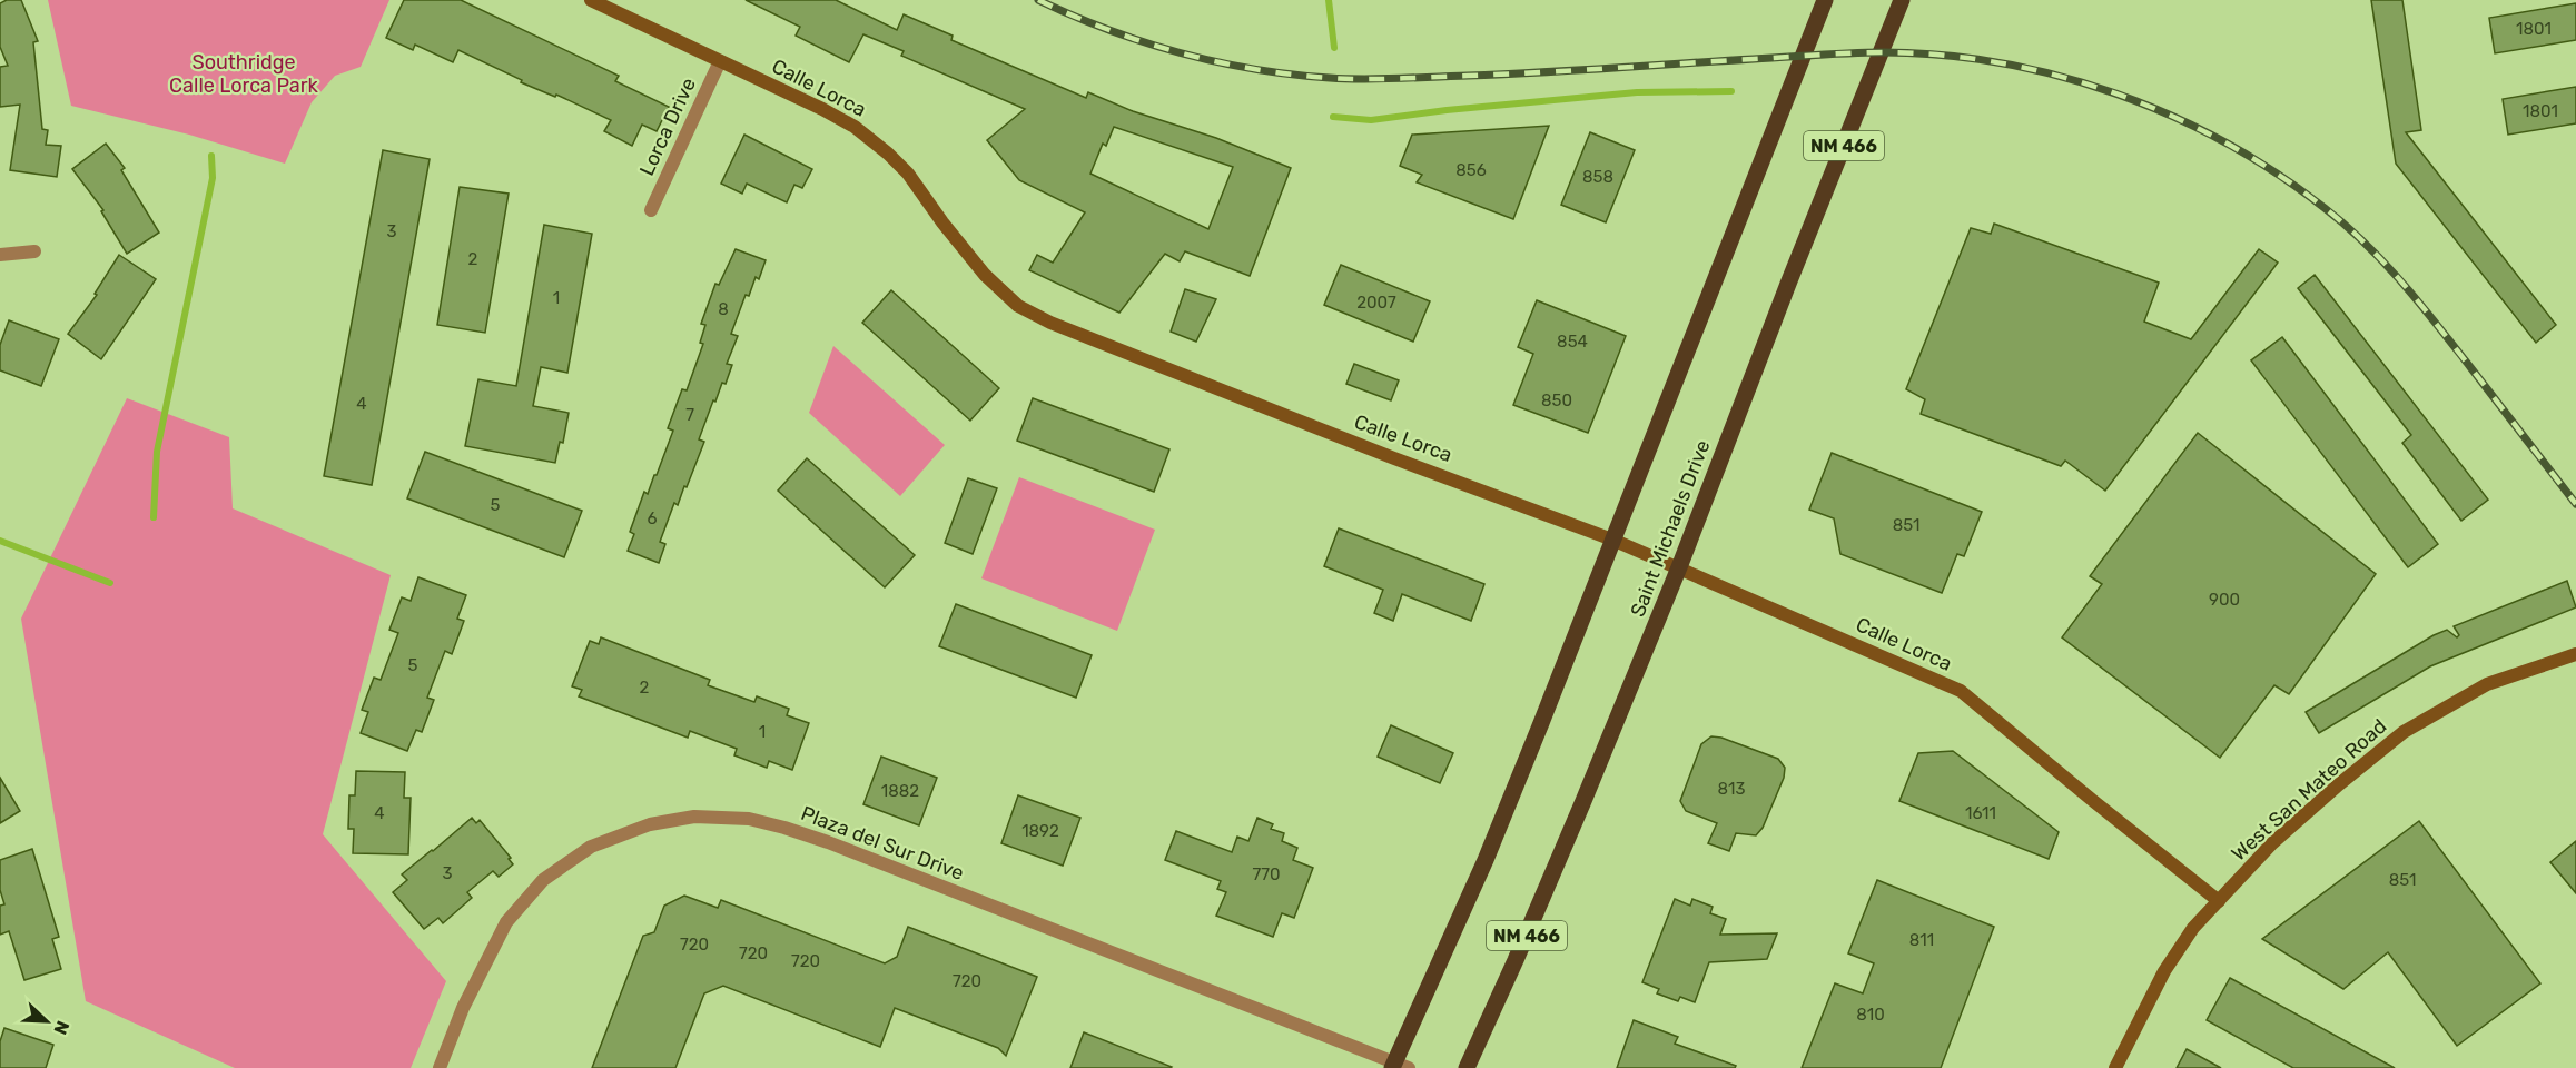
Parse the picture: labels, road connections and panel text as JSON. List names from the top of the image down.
{
  "streets": {
    "main road": ["NM 466", "Saint Michaels Drive"],
    "street": [
      "Calle Lorca",
      "Lorca Drive",
      "West San Mateo Road",
      "Plaza del Sur Drive"
    ]
  },
  "crossings": [
    ["Calle Lorca", "Lorca Drive"],
    ["Calle Lorca", "NM 466"],
    ["Calle Lorca", "Saint Michaels Drive"],
    ["Calle Lorca", "West San Mateo Road"],
    ["NM 466", "Plaza del Sur Drive"]
  ],
  "parks": ["Southridge Calle Lorca Park"],
  "house_numbers": [
    "1801",
    "1801",
    "856",
    "858",
    "3",
    "2",
    "1",
    "2007",
    "8",
    "854",
    "850",
    "4",
    "7",
    "5",
    "6",
    "851",
    "900",
    "5",
    "2",
    "1",
    "813",
    "1882",
    "4",
    "1611",
    "1892",
    "3",
    "770",
    "851",
    "811",
    "720",
    "720",
    "720",
    "720",
    "810"
  ],
  "north": "bottom right"
}
